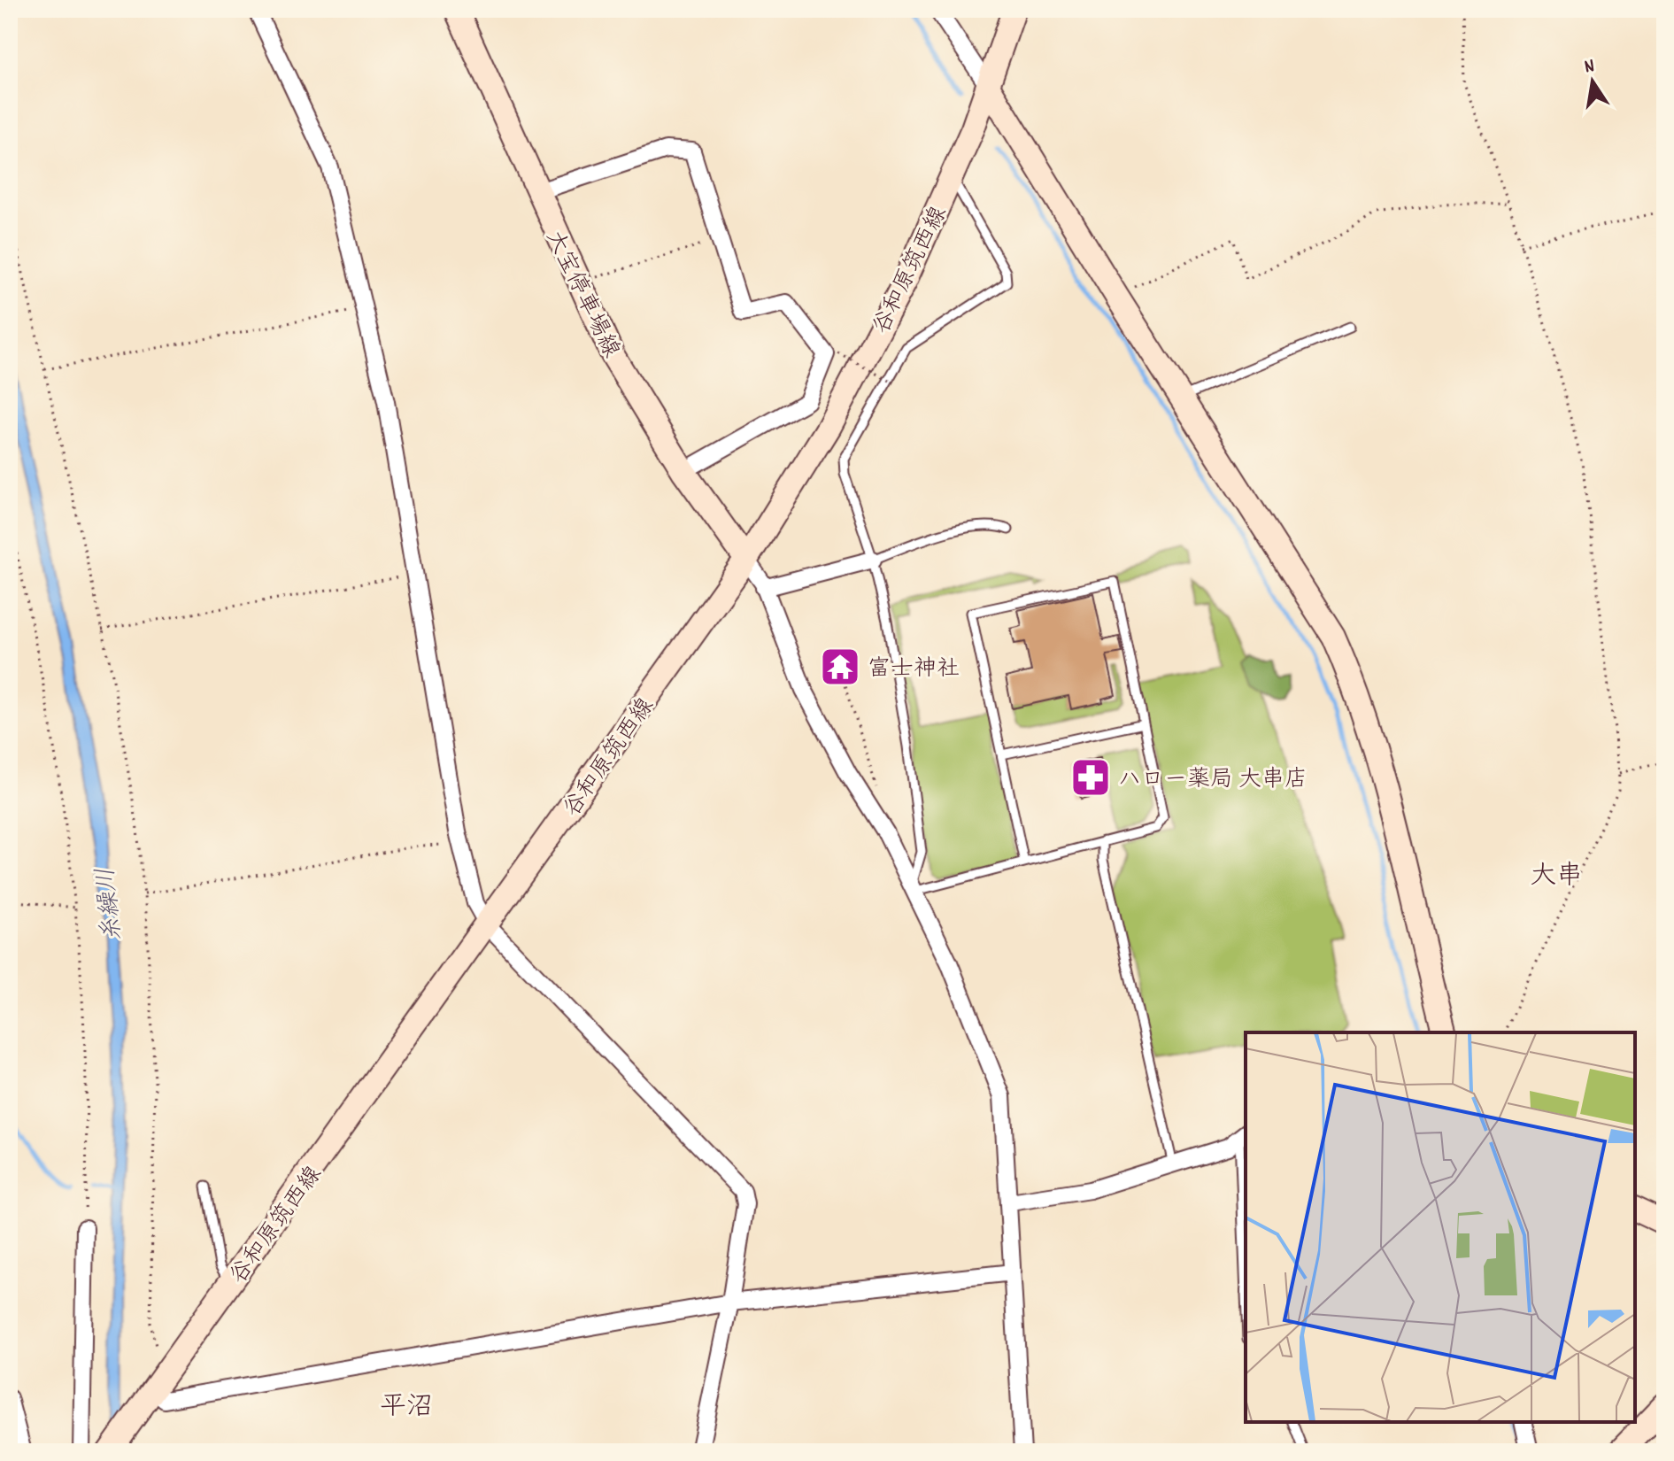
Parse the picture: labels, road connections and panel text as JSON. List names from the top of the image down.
{
  "streets": {
    "main road": ["谷和原筑西線", "大宝停車場線"]
  },
  "crossings": [
    ["谷和原筑西線", "大宝停車場線"]
  ],
  "districts": ["大串", "平沼"],
  "water": ["糸繰川"],
  "places": {
    "temple": ["富士神社"],
    "pharmacy": ["ハロー薬局 大串店"]
  },
  "north": "top"
}
